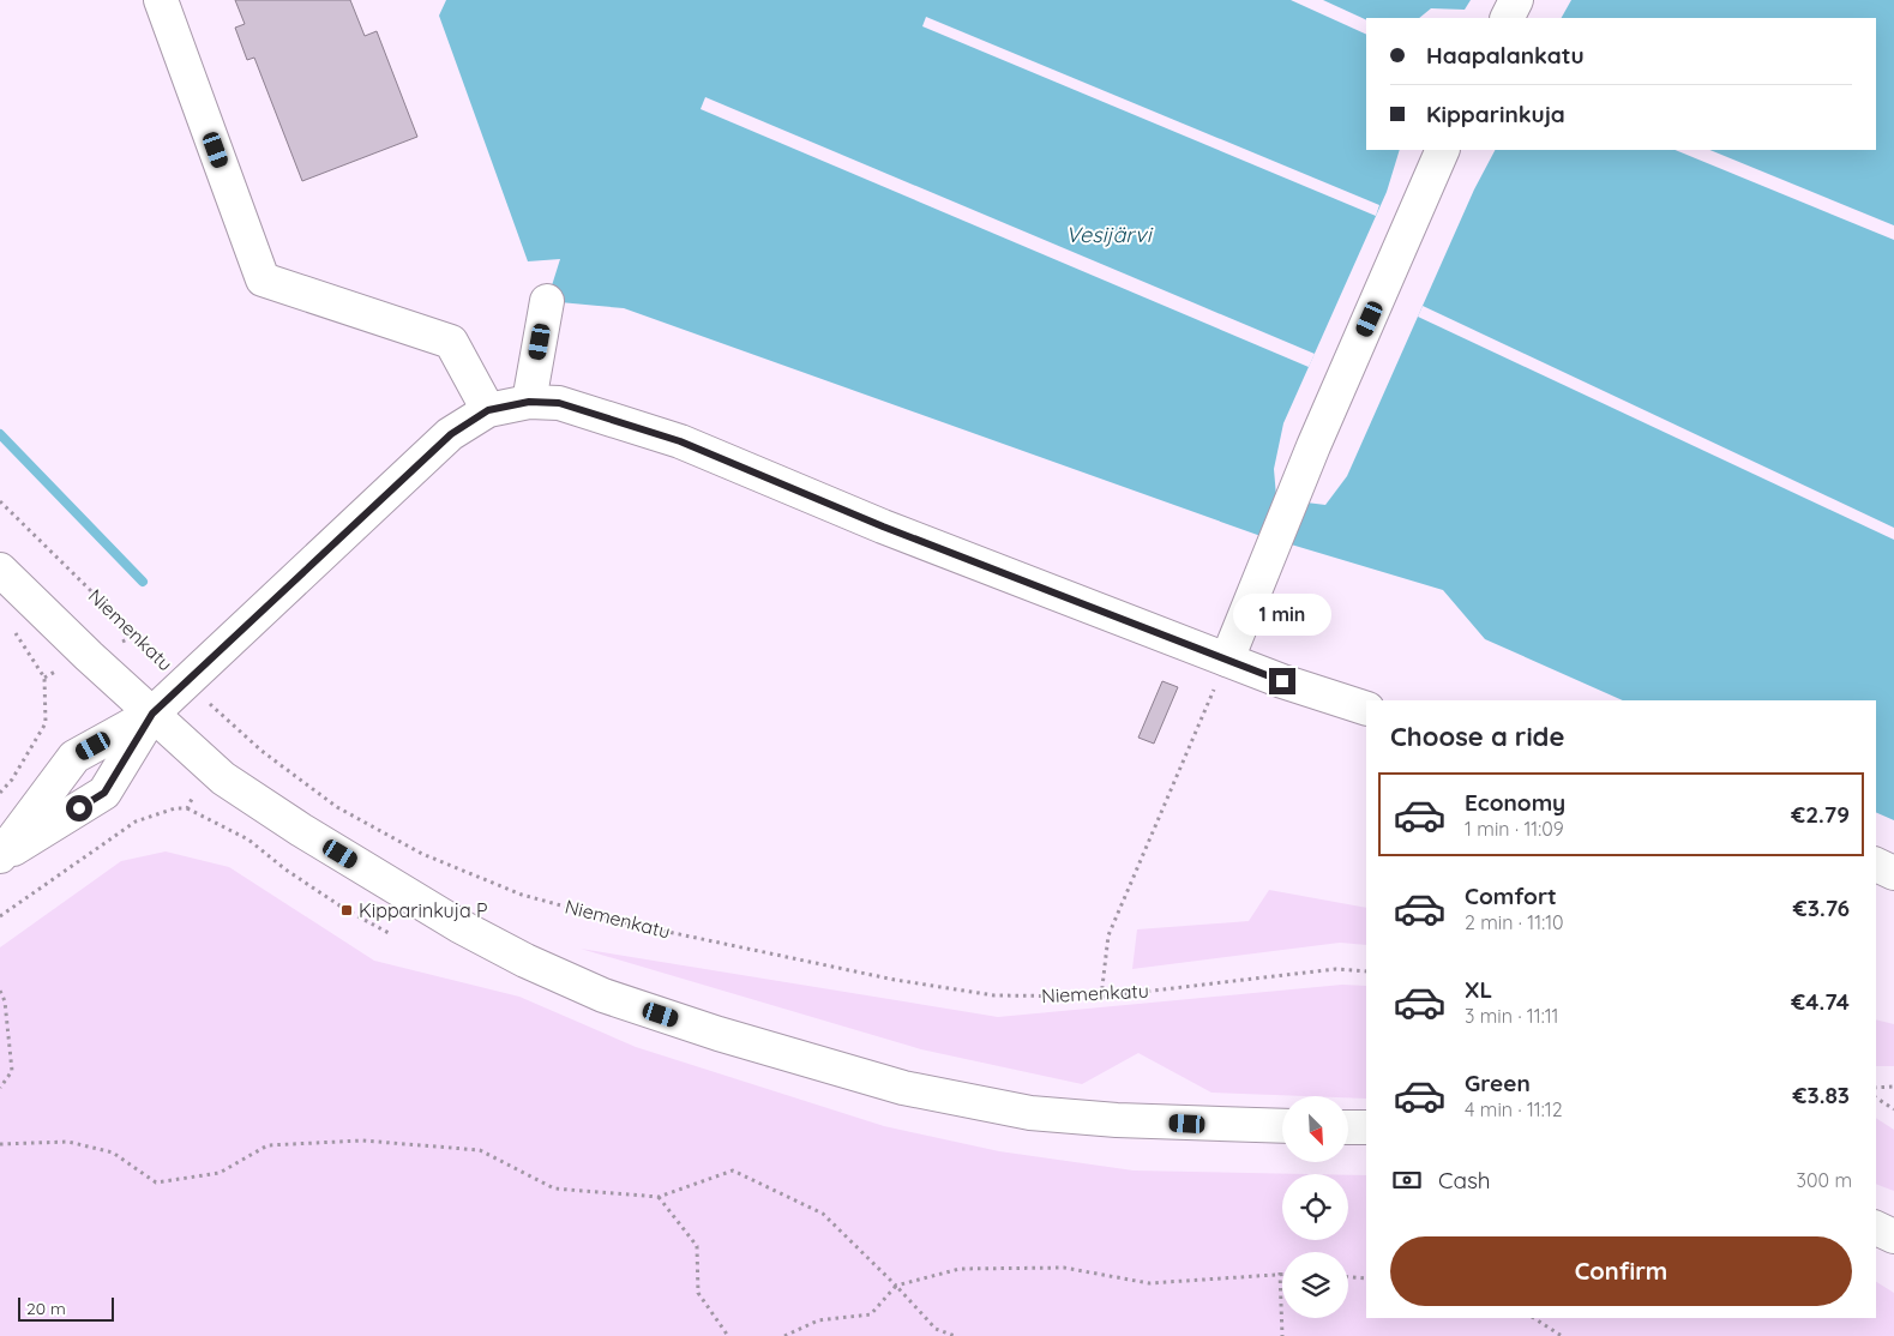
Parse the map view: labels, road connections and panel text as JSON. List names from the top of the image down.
{
  "streets": {
    "path": ["Niemenkatu"]
  },
  "water": ["Vesijärvi"],
  "places": {
    "transit": ["Kipparinkuja P"]
  },
  "scale_bar": "20 m",
  "north": "bottom right",
  "page": {
    "banner": ["Haapalankatu", "Kipparinkuja"],
    "bubble": "1 min",
    "heading": "Choose a ride",
    "list": [
      {
        "name": "Economy",
        "note": "1 min · 11:09",
        "value": "€2.79"
      },
      {
        "name": "Comfort",
        "note": "2 min · 11:10",
        "value": "€3.76"
      },
      {
        "name": "XL",
        "note": "3 min · 11:11",
        "value": "€4.74"
      },
      {
        "name": "Green",
        "note": "4 min · 11:12",
        "value": "€3.83"
      }
    ],
    "pay": ["Cash", "300 m"],
    "buttons": "Confirm",
    "scale": "20 m"
  }
}
